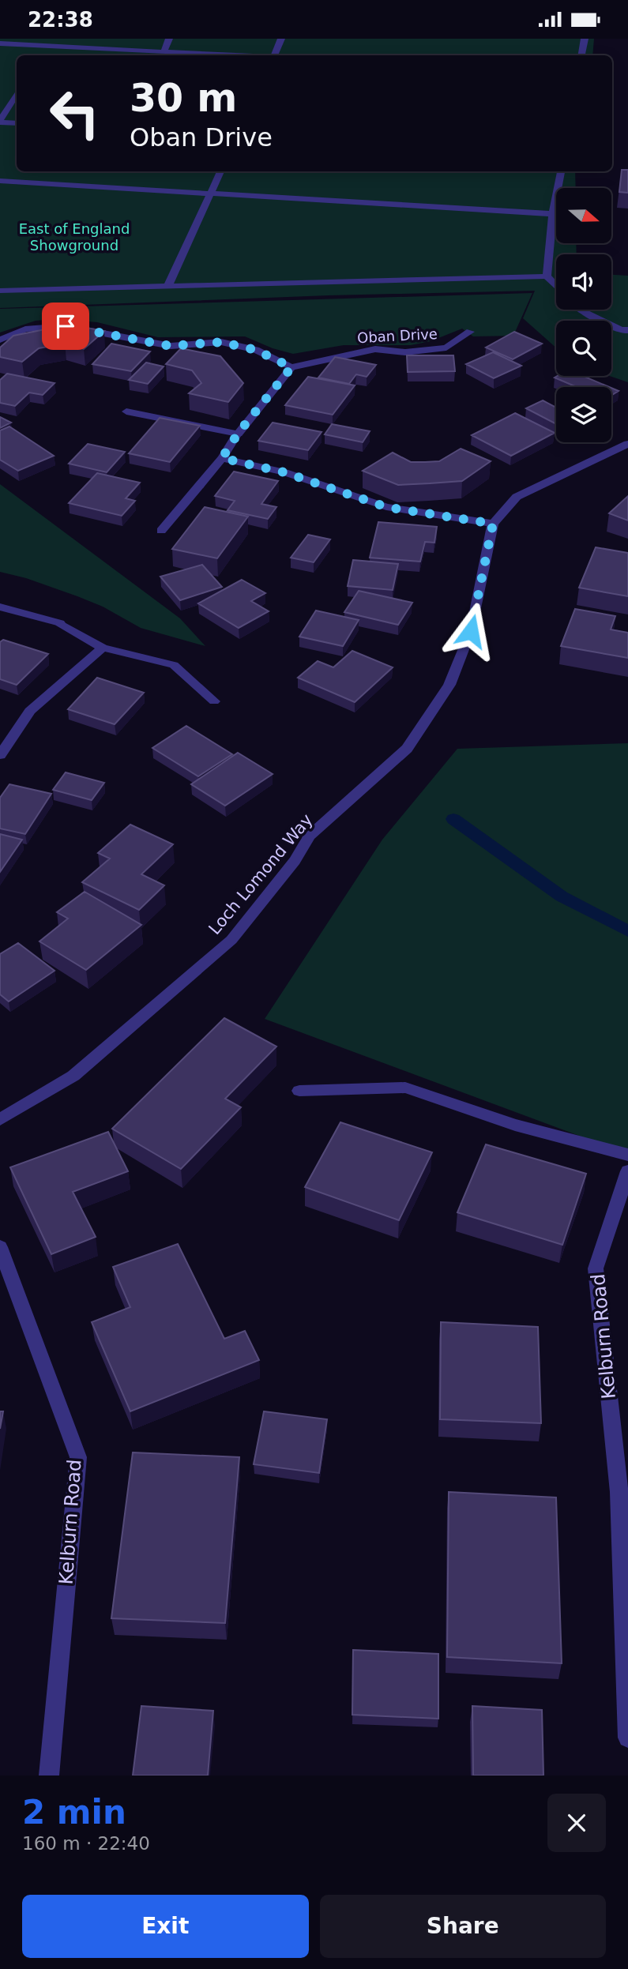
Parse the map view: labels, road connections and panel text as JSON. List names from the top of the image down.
{
  "streets": {
    "street": ["Oban Drive", "Loch Lomond Way", "Kelburn Road"]
  },
  "parks": ["East of England Showground"],
  "north": "right",
  "page": {
    "status": "22:38",
    "turn": ["30 m", "Oban Drive"],
    "heading": ["2 min", "160 m · 22:40"],
    "buttons": ["Exit", "Share"]
  }
}
